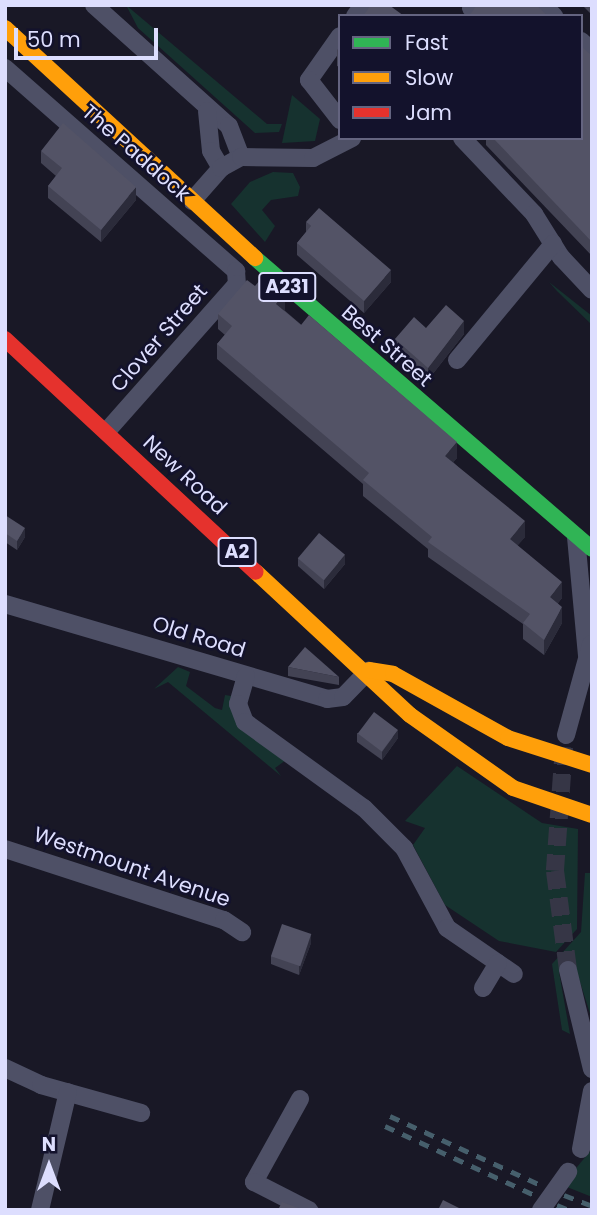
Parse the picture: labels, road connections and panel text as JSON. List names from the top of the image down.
{
  "streets": {
    "main road": [
      "A231",
      "Best Street",
      "New Road",
      "A2"
    ],
    "street": [
      "The Paddock",
      "Clover Street",
      "Old Road",
      "Westmount Avenue"
    ]
  },
  "crossings": [
    ["The Paddock", "Clover Street"],
    ["Clover Street", "New Road"],
    ["New Road", "Old Road"]
  ],
  "legend": ["Fast", "Slow", "Jam"],
  "scale_bar": "50 m",
  "north": "top"
}
